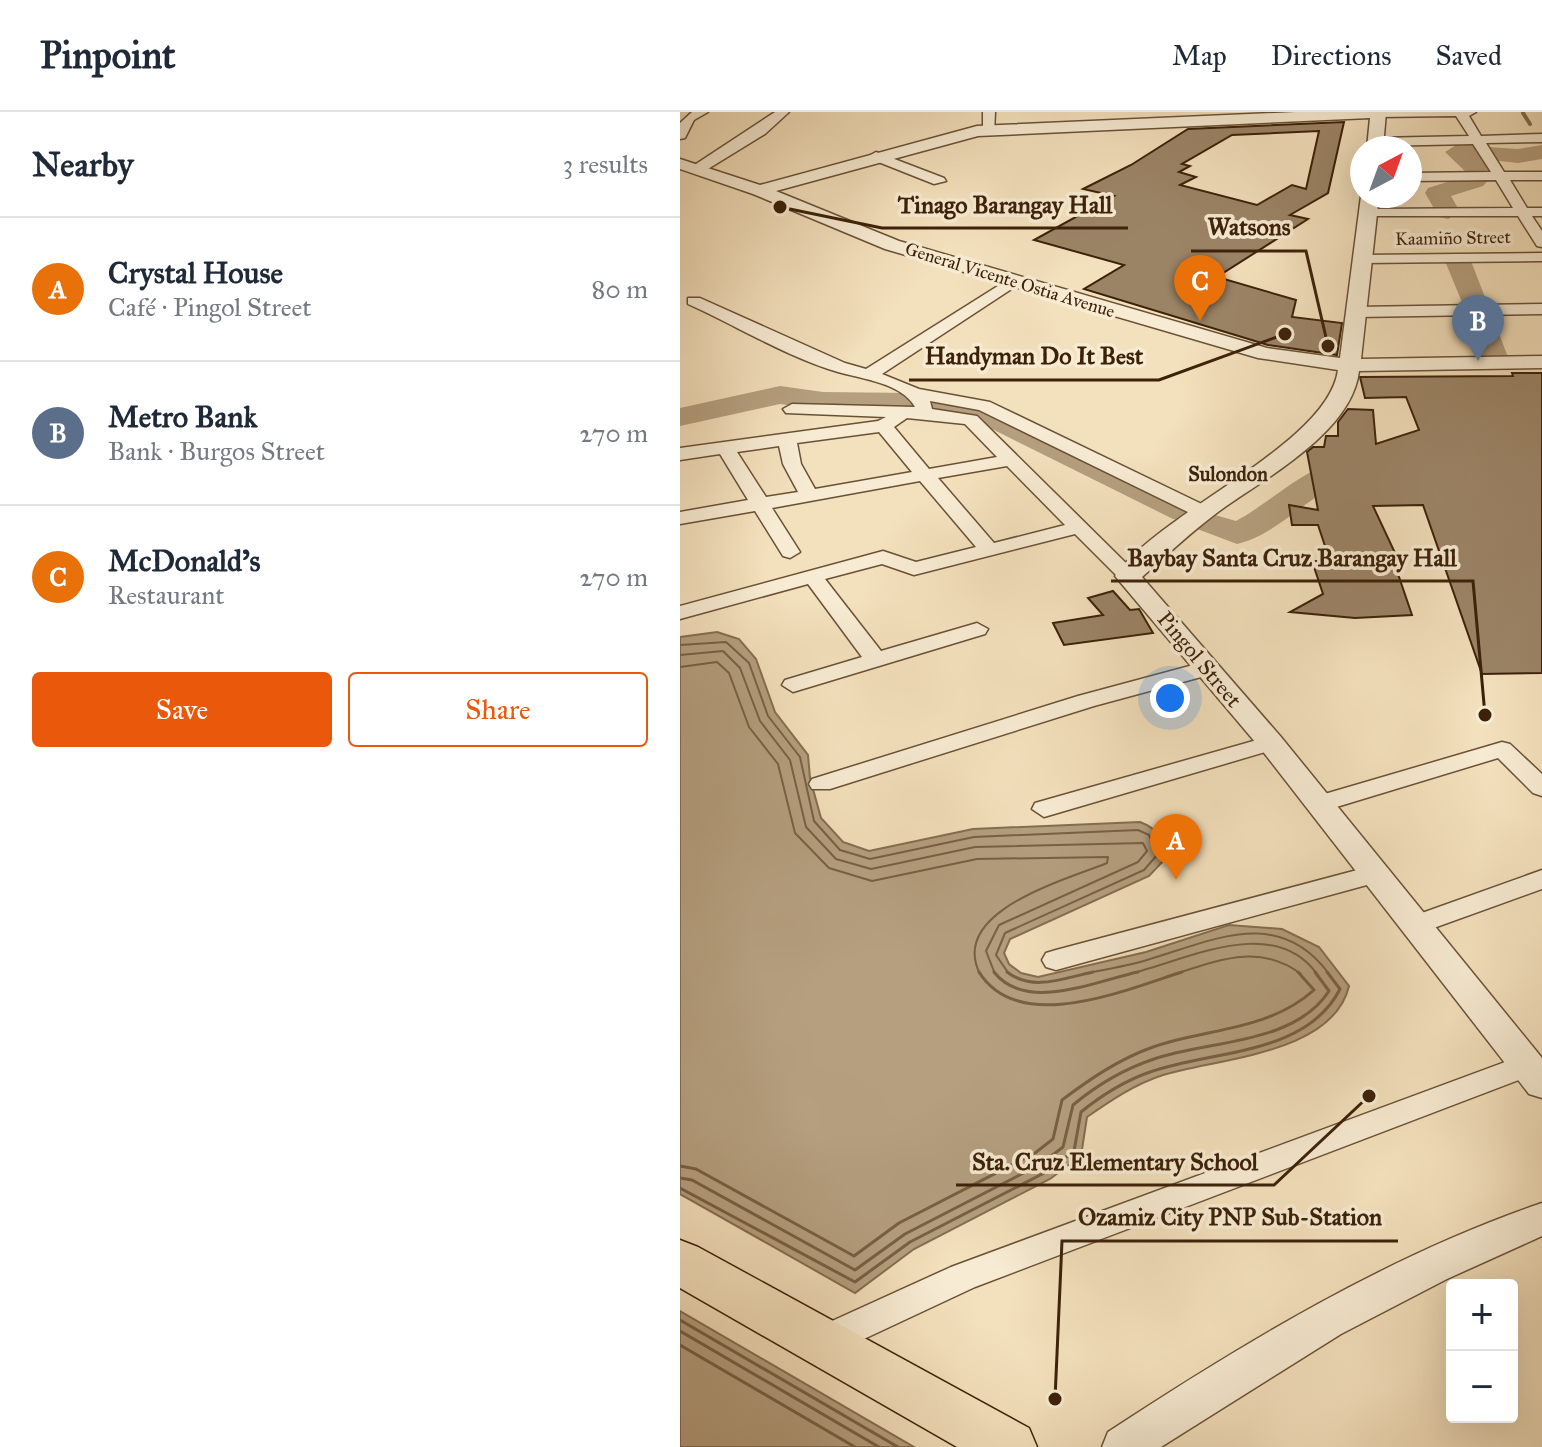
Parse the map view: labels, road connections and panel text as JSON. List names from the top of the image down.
{
  "streets": {
    "street": ["Kaamiño Street", "General Vicente Ostia Avenue", "Pingol Street"]
  },
  "districts": ["Sulondon"],
  "places": [
    "Tinago Barangay Hall",
    "Handyman Do It Best",
    "Watsons",
    "Baybay Santa Cruz Barangay Hall",
    "Sta. Cruz Elementary School",
    "Ozamiz City PNP Sub-Station"
  ],
  "north": "top right",
  "page": {
    "header": "Pinpoint",
    "nav": ["Map", "Directions", "Saved"],
    "heading": ["Nearby", "3 results"],
    "list": [
      {
        "mark": "A",
        "name": "Crystal House",
        "note": "Café · Pingol Street",
        "value": "80 m"
      },
      {
        "mark": "B",
        "name": "Metro Bank",
        "note": "Bank · Burgos Street",
        "value": "270 m"
      },
      {
        "mark": "C",
        "name": "McDonald's",
        "note": "Restaurant",
        "value": "270 m"
      }
    ],
    "pins": ["C", "B", "A"],
    "buttons": ["Save", "Share"],
    "map_buttons": ["+", "−"]
  }
}
